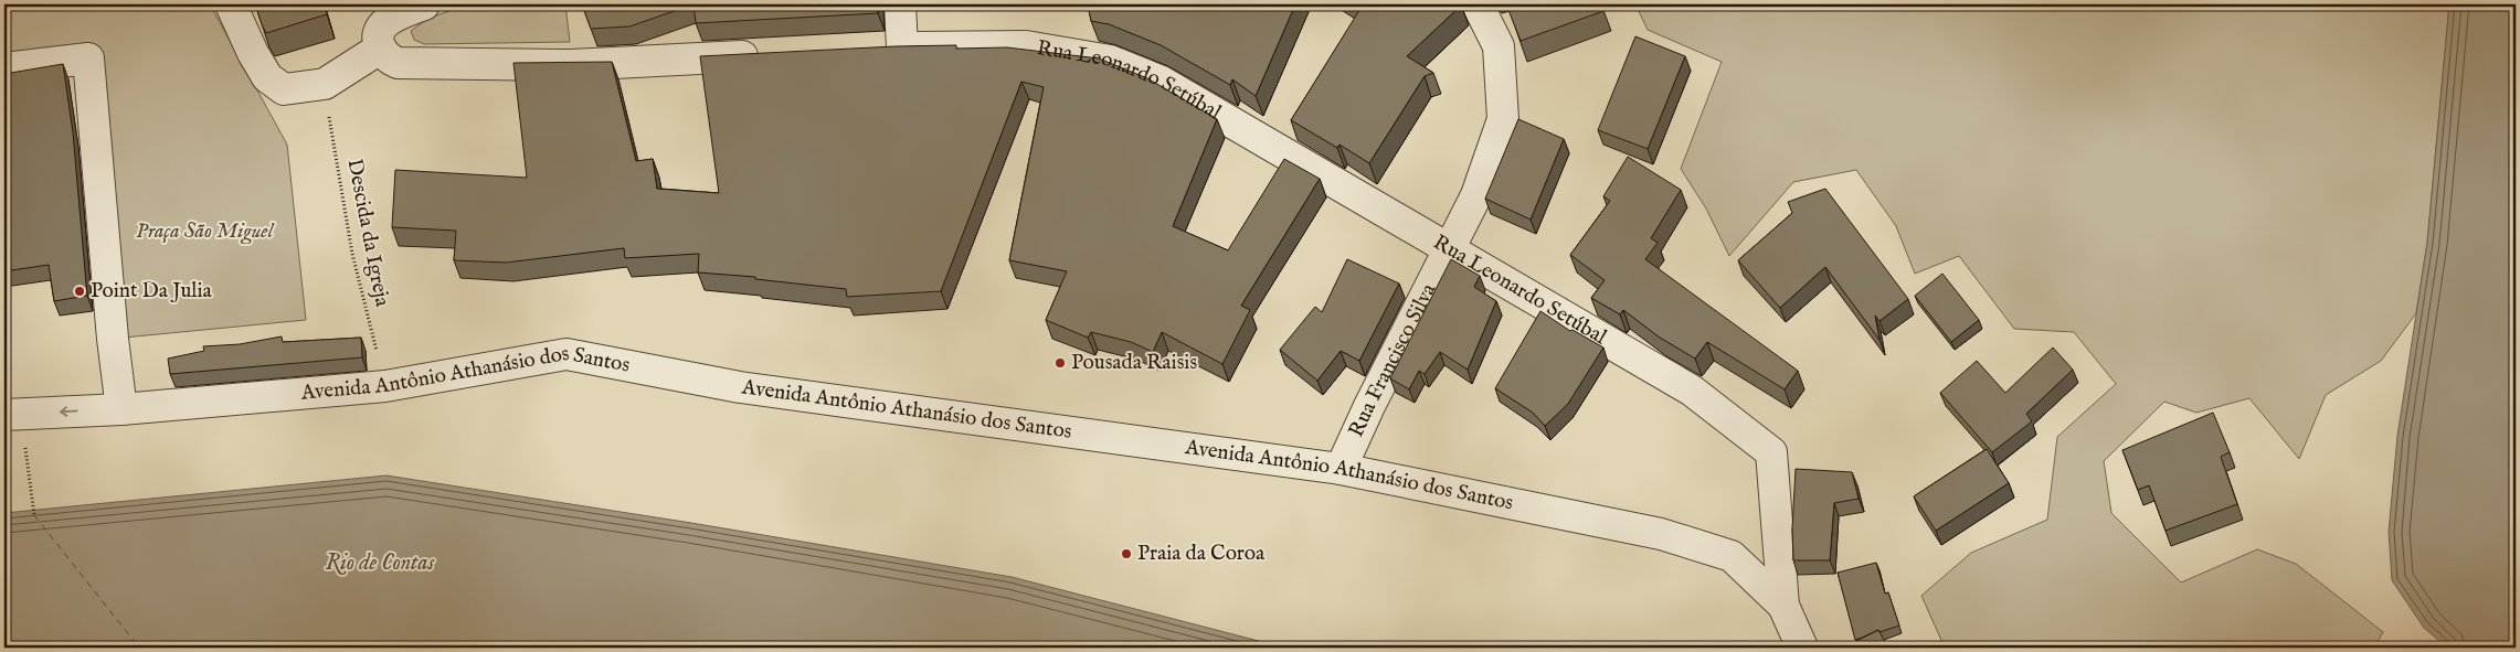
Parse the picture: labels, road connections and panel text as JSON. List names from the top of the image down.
{
  "streets": {
    "street": ["Rua Leonardo Setúbal", "Rua Francisco Silva", "Avenida Antônio Athanásio dos Santos"],
    "path": ["Descida da Igreja"]
  },
  "crossings": [
    ["Rua Leonardo Setúbal", "Rua Francisco Silva"],
    ["Rua Leonardo Setúbal", "Avenida Antônio Athanásio dos Santos"],
    ["Descida da Igreja", "Avenida Antônio Athanásio dos Santos"],
    ["Rua Francisco Silva", "Avenida Antônio Athanásio dos Santos"]
  ],
  "water": ["Rio de Contas"],
  "parks": ["Praça São Miguel"],
  "places": ["Point Da Julia", "Pousada Raisis", "Praia da Coroa"]
}
